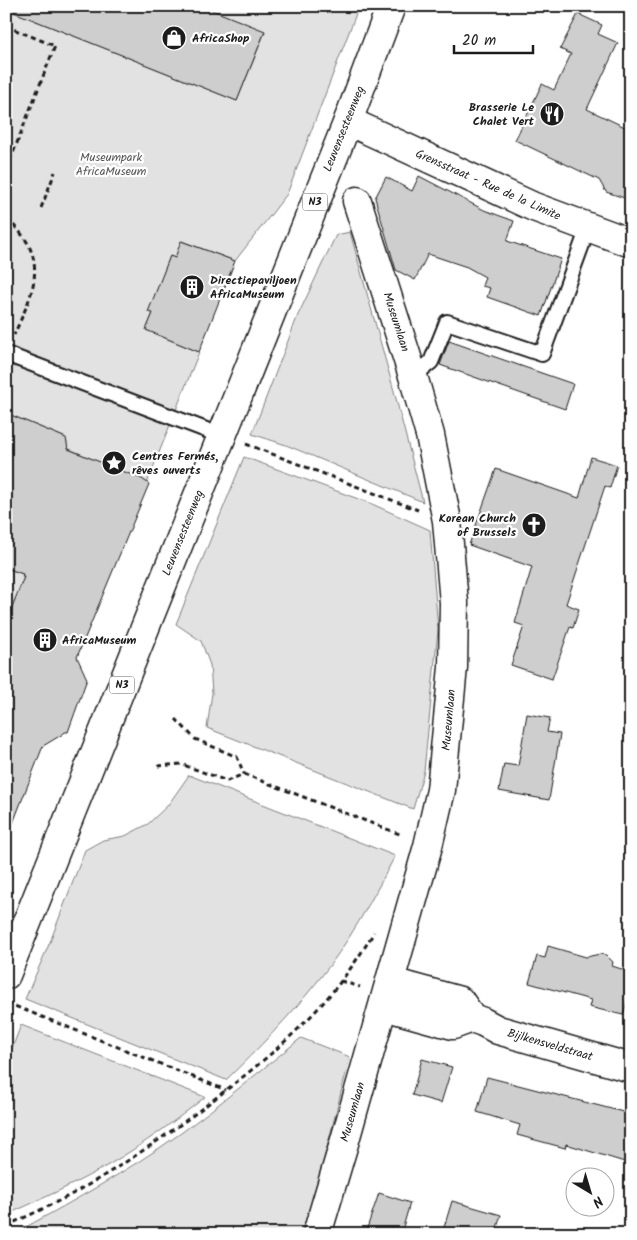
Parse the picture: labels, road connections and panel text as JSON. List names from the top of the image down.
{
  "streets": {
    "street": [
      "Leuvensesteenweg",
      "Grensstraat - Rue de la Limite",
      "N3",
      "Museumlaan",
      "Bijlkensveldstraat"
    ]
  },
  "crossings": [
    ["Leuvensesteenweg", "Grensstraat - Rue de la Limite"],
    ["Museumlaan", "Bijlkensveldstraat"]
  ],
  "parks": ["Museumpark AfricaMuseum"],
  "places": {
    "shop": ["AfricaShop"],
    "restaurant": ["Brasserie Le Chalet Vert"],
    "building": ["Directiepaviljoen AfricaMuseum", "AfricaMuseum"],
    "place": ["Centres Fermés, rêves ouverts"],
    "church": ["Korean Church of Brussels"]
  },
  "scale_bar": "20 m",
  "north": "bottom right"
}
